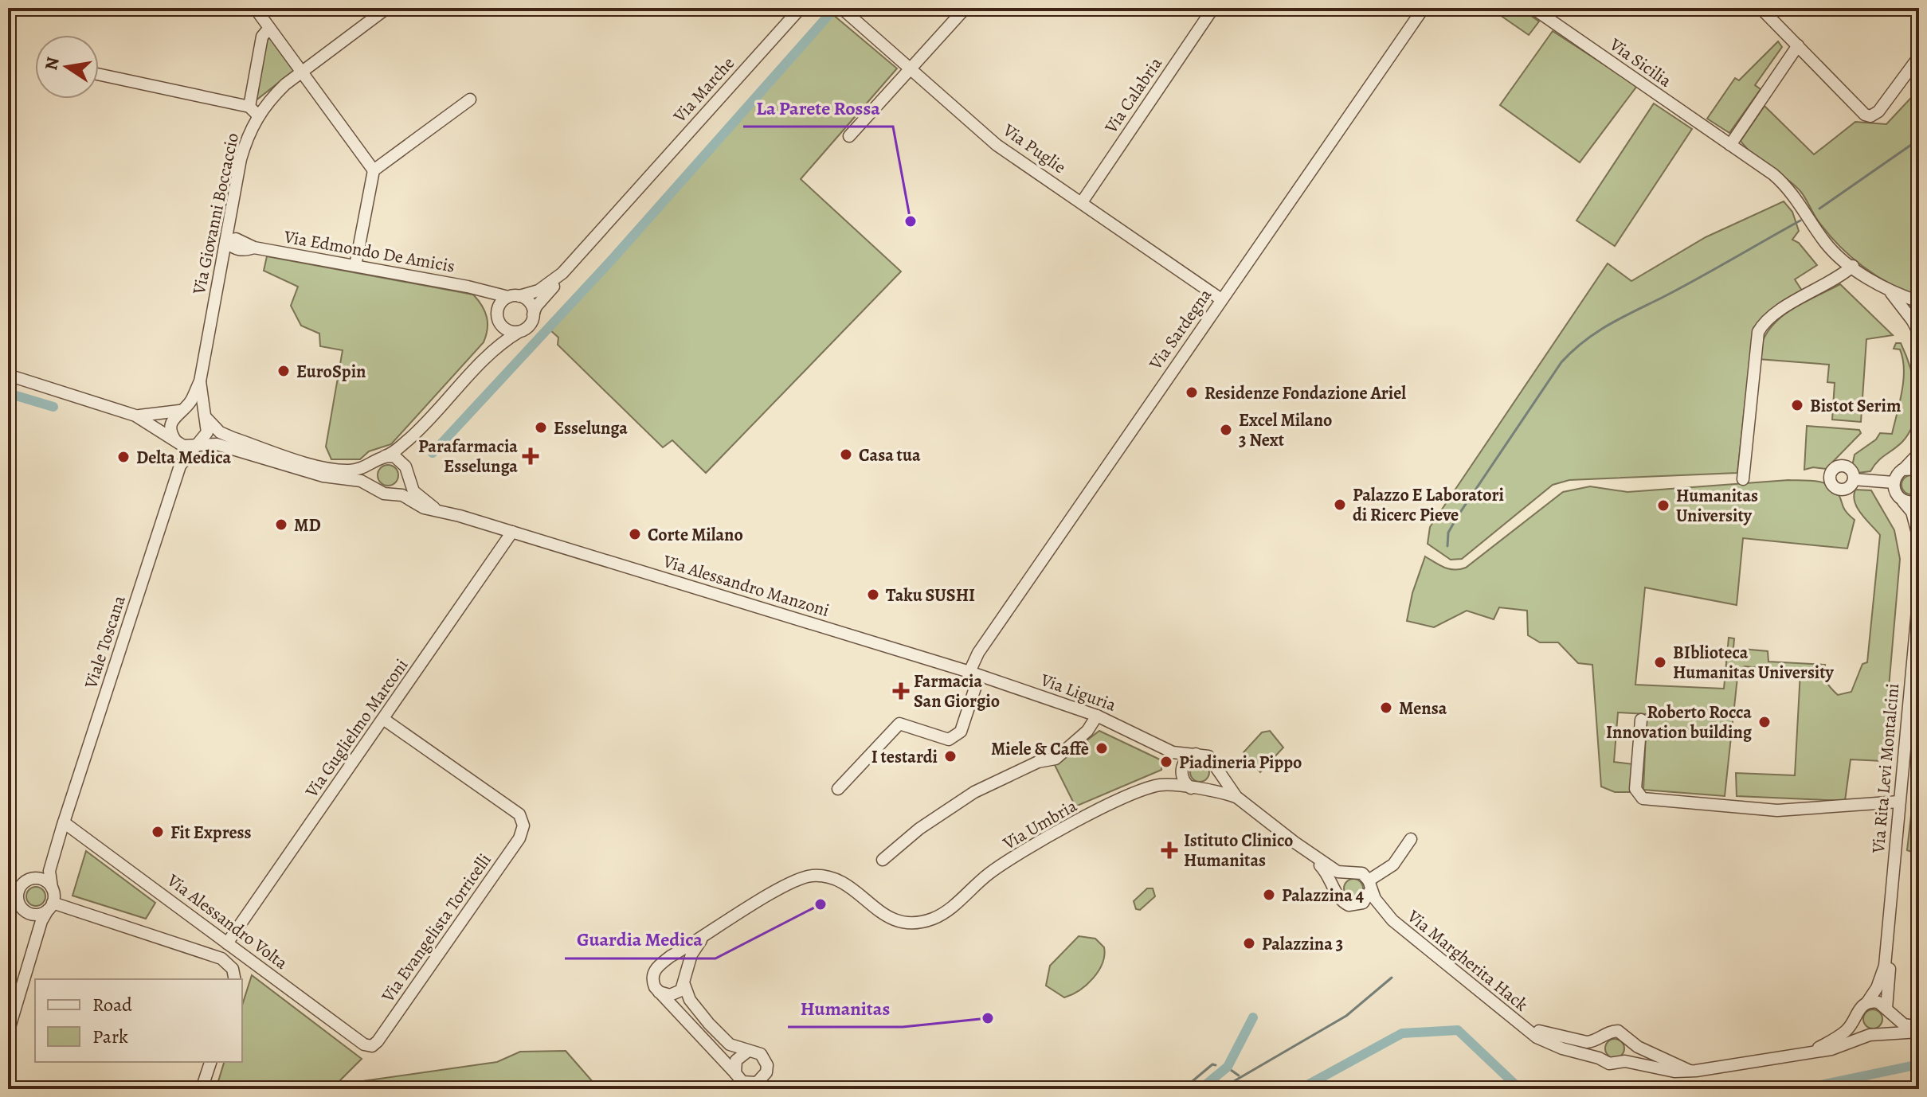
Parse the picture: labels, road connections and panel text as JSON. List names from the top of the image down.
{
  "streets": {
    "street": [
      "Via Sicilia",
      "Via Marche",
      "Via Calabria",
      "Via Puglie",
      "Via Giovanni Boccaccio",
      "Via Edmondo De Amicis",
      "Via Sardegna",
      "Via Alessandro Manzoni",
      "Viale Toscana",
      "Via Liguria",
      "Via Guglielmo Marconi",
      "Via Rita Levi Montalcini",
      "Via Umbria",
      "Via Alessandro Volta",
      "Via Evangelista Torricelli",
      "Via Margherita Hack"
    ]
  },
  "crossings": [
    ["Via Calabria", "Via Puglie"],
    ["Via Puglie", "Via Sardegna"],
    ["Via Giovanni Boccaccio", "Via Edmondo De Amicis"],
    ["Via Sardegna", "Via Alessandro Manzoni"],
    ["Via Sardegna", "Via Liguria"],
    ["Via Alessandro Manzoni", "Viale Toscana"],
    ["Via Alessandro Manzoni", "Via Liguria"],
    ["Via Alessandro Manzoni", "Via Guglielmo Marconi"],
    ["Viale Toscana", "Via Alessandro Volta"],
    ["Via Liguria", "Via Umbria"],
    ["Via Guglielmo Marconi", "Via Alessandro Volta"],
    ["Via Guglielmo Marconi", "Via Evangelista Torricelli"],
    ["Via Alessandro Volta", "Via Evangelista Torricelli"]
  ],
  "places": {
    "other": [
      "La Parete Rossa",
      "EuroSpin",
      "Residenze Fondazione Ariel",
      "Bistot Serim",
      "Esselunga",
      "Excel Milano 3 Next",
      "Casa tua",
      "Delta Medica",
      "Palazzo E Laboratori di Ricerc Pieve",
      "Humanitas University",
      "MD",
      "Corte Milano",
      "Taku SUSHI",
      "BIblioteca Humanitas University",
      "Mensa",
      "Roberto Rocca Innovation building",
      "Miele & Caffè",
      "I testardi",
      "Piadineria Pippo",
      "Fit Express",
      "Palazzina 4",
      "Guardia Medica",
      "Palazzina 3",
      "Humanitas"
    ],
    "health": ["Parafarmacia Esselunga", "Farmacia San Giorgio", "Istituto Clinico Humanitas"]
  },
  "legend": ["Road", "Park"],
  "north": "left"
}
